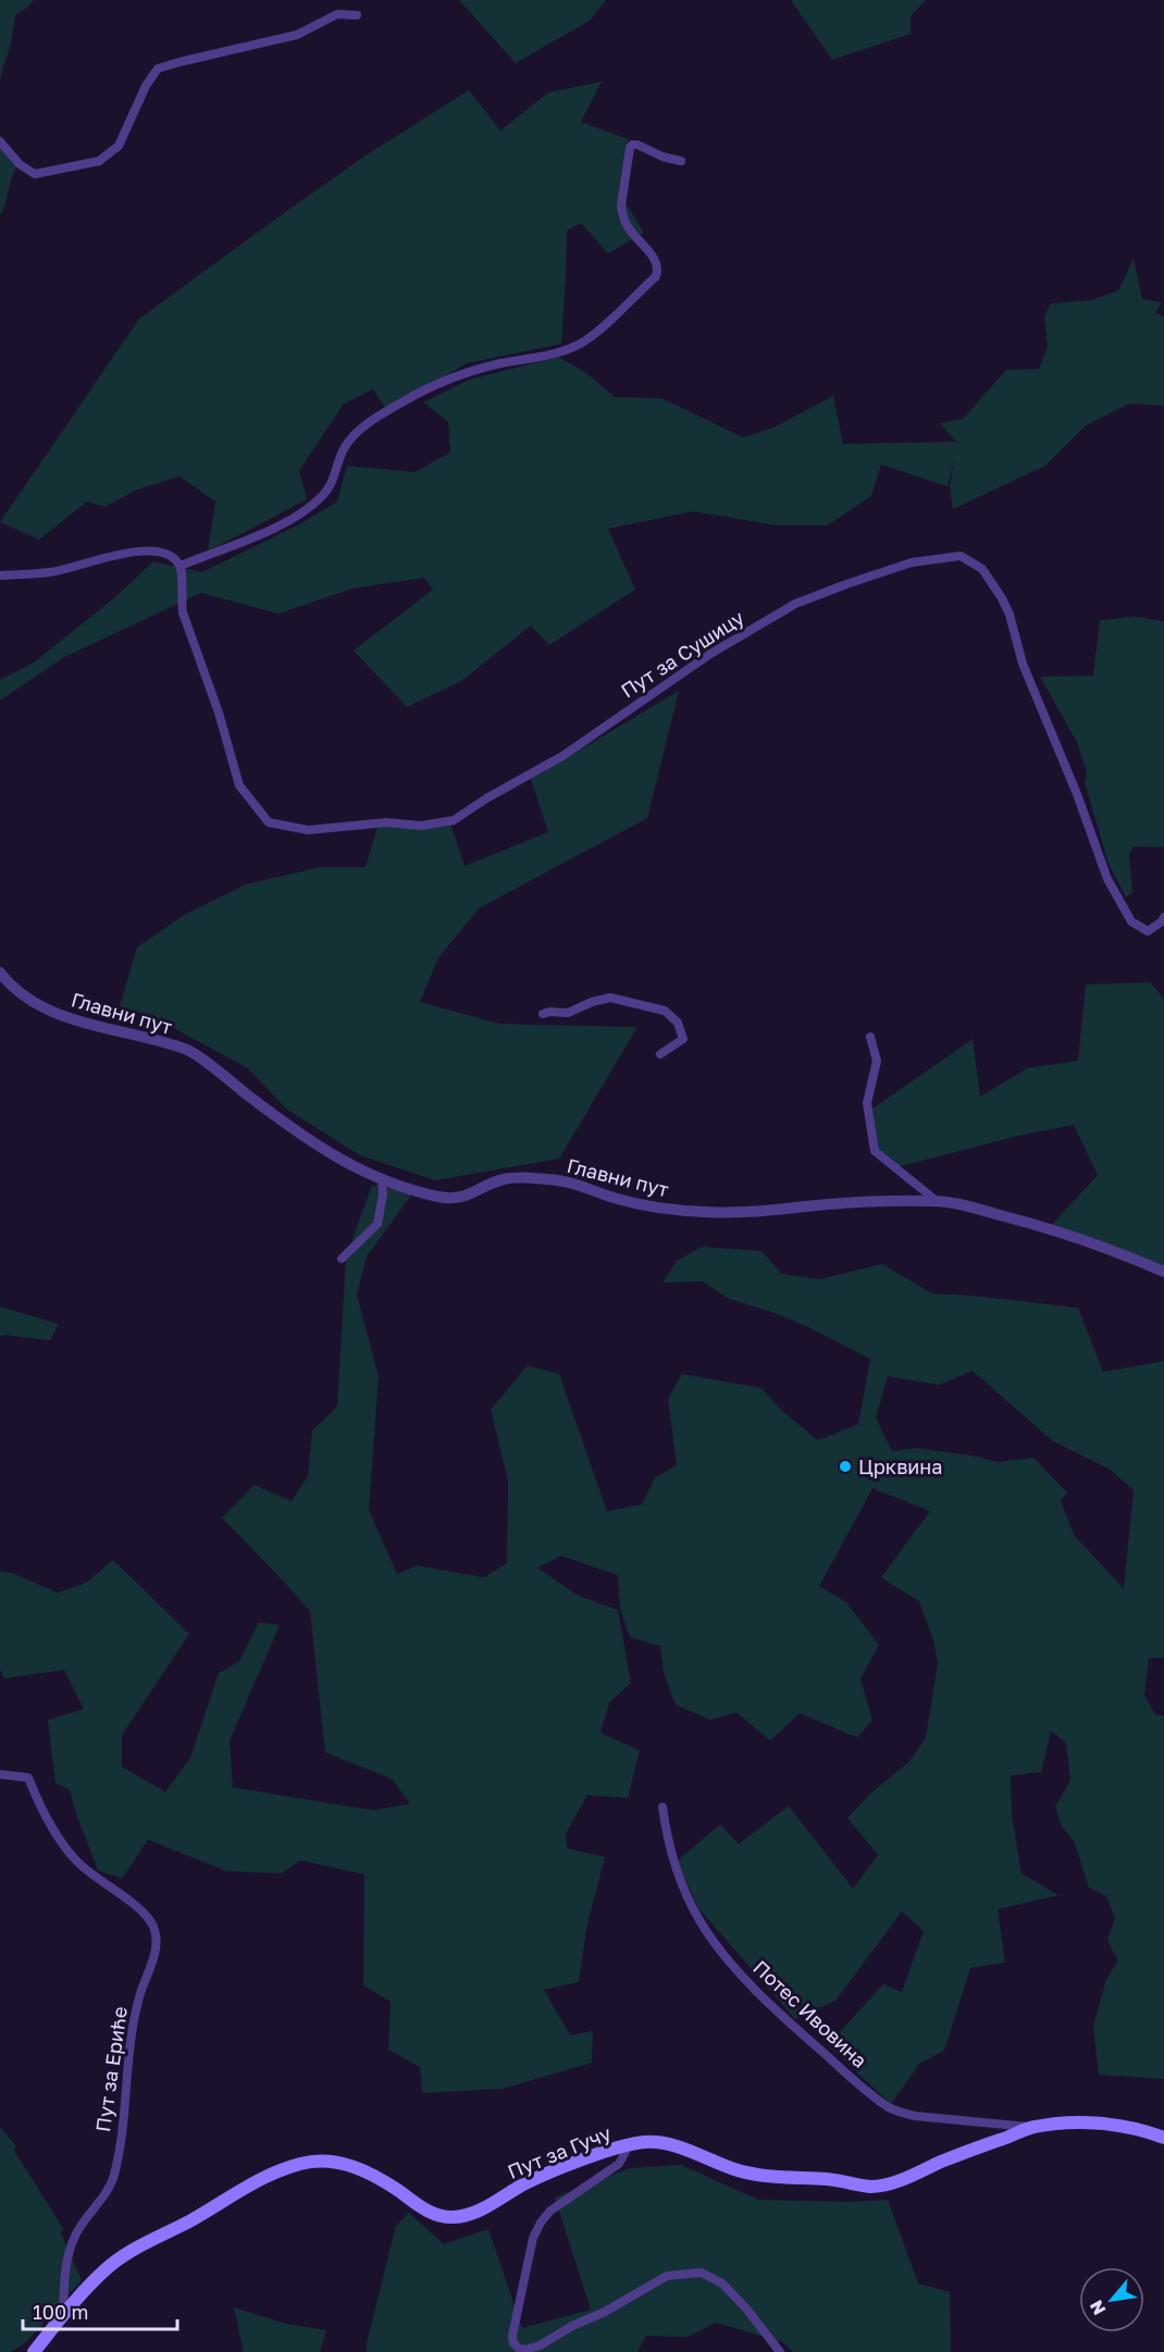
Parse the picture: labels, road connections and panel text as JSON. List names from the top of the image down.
{
  "streets": {
    "main road": ["Пут за Гучу"],
    "street": [
      "Пут за Сушицу",
      "Главни пут",
      "Потес Ивовина",
      "Пут за Ериће"
    ]
  },
  "crossings": [
    ["Потес Ивовина", "Пут за Гучу"],
    ["Пут за Ериће", "Пут за Гучу"]
  ],
  "places": ["Црквина"],
  "scale_bar": "100 m",
  "north": "bottom left"
}
